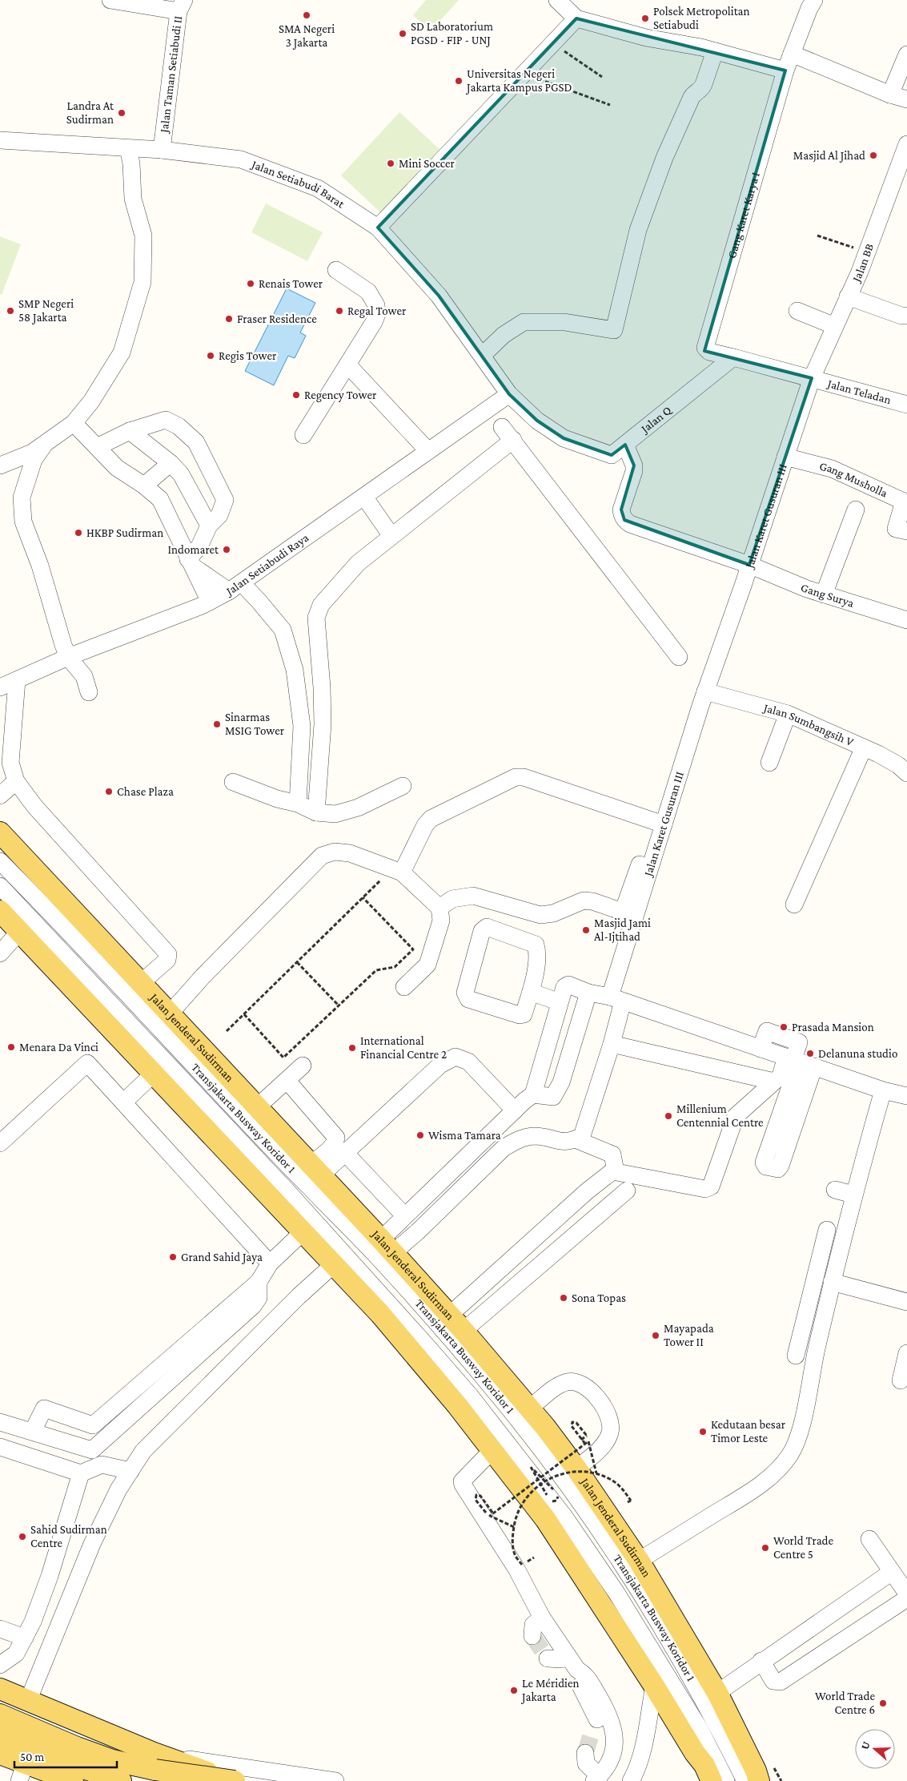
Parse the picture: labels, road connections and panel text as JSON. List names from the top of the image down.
{
  "streets": {
    "main road": ["Jalan Jenderal Sudirman"],
    "street": [
      "Jalan Taman Setiabudi II",
      "Jalan Setiabudi Barat",
      "Gang Karet Karya I",
      "Jalan BB",
      "Jalan Teladan",
      "Jalan Q",
      "Gang Musholla",
      "Jalan Karet Gusuran III",
      "Jalan Setiabudi Raya",
      "Gang Surya",
      "Jalan Sumbangsih V",
      "Transjakarta Busway Koridor 1"
    ]
  },
  "crossings": [
    ["Jalan Taman Setiabudi II", "Jalan Setiabudi Barat"],
    ["Jalan Setiabudi Barat", "Jalan Q"],
    ["Jalan Setiabudi Barat", "Jalan Setiabudi Raya"],
    ["Gang Karet Karya I", "Jalan Q"],
    ["Jalan BB", "Jalan Teladan"],
    ["Jalan BB", "Jalan Karet Gusuran III"],
    ["Jalan Teladan", "Jalan Karet Gusuran III"],
    ["Jalan Q", "Jalan Setiabudi Raya"],
    ["Jalan Q", "Gang Surya"],
    ["Gang Musholla", "Jalan Karet Gusuran III"],
    ["Jalan Karet Gusuran III", "Gang Surya"],
    ["Jalan Karet Gusuran III", "Jalan Sumbangsih V"],
    ["Jalan Jenderal Sudirman", "Transjakarta Busway Koridor 1"]
  ],
  "places": [
    "SMA Negeri 3 Jakarta",
    "Polsek Metropolitan Setiabudi",
    "SD Laboratorium PGSD - FIP - UNJ",
    "Universitas Negeri Jakarta Kampus PGSD",
    "Landra At Sudirman",
    "Masjid Al Jihad",
    "Mini Soccer",
    "Renais Tower",
    "SMP Negeri 58 Jakarta",
    "Regal Tower",
    "Fraser Residence",
    "Regis Tower",
    "Regency Tower",
    "HKBP Sudirman",
    "Indomaret",
    "Sinarmas MSIG Tower",
    "Chase Plaza",
    "Masjid Jami Al-Ijtihad",
    "Prasada Mansion",
    "Menara Da Vinci",
    "International Financial Centre 2",
    "Delanuna studio",
    "Millenium Centennial Centre",
    "Wisma Tamara",
    "Grand Sahid Jaya",
    "Sona Topas",
    "Mayapada Tower II",
    "Kedutaan besar Timor Leste",
    "Sahid Sudirman Centre",
    "World Trade Centre 5",
    "Le Méridien Jakarta",
    "World Trade Centre 6"
  ],
  "scale_bar": "50 m",
  "north": "left"
}
